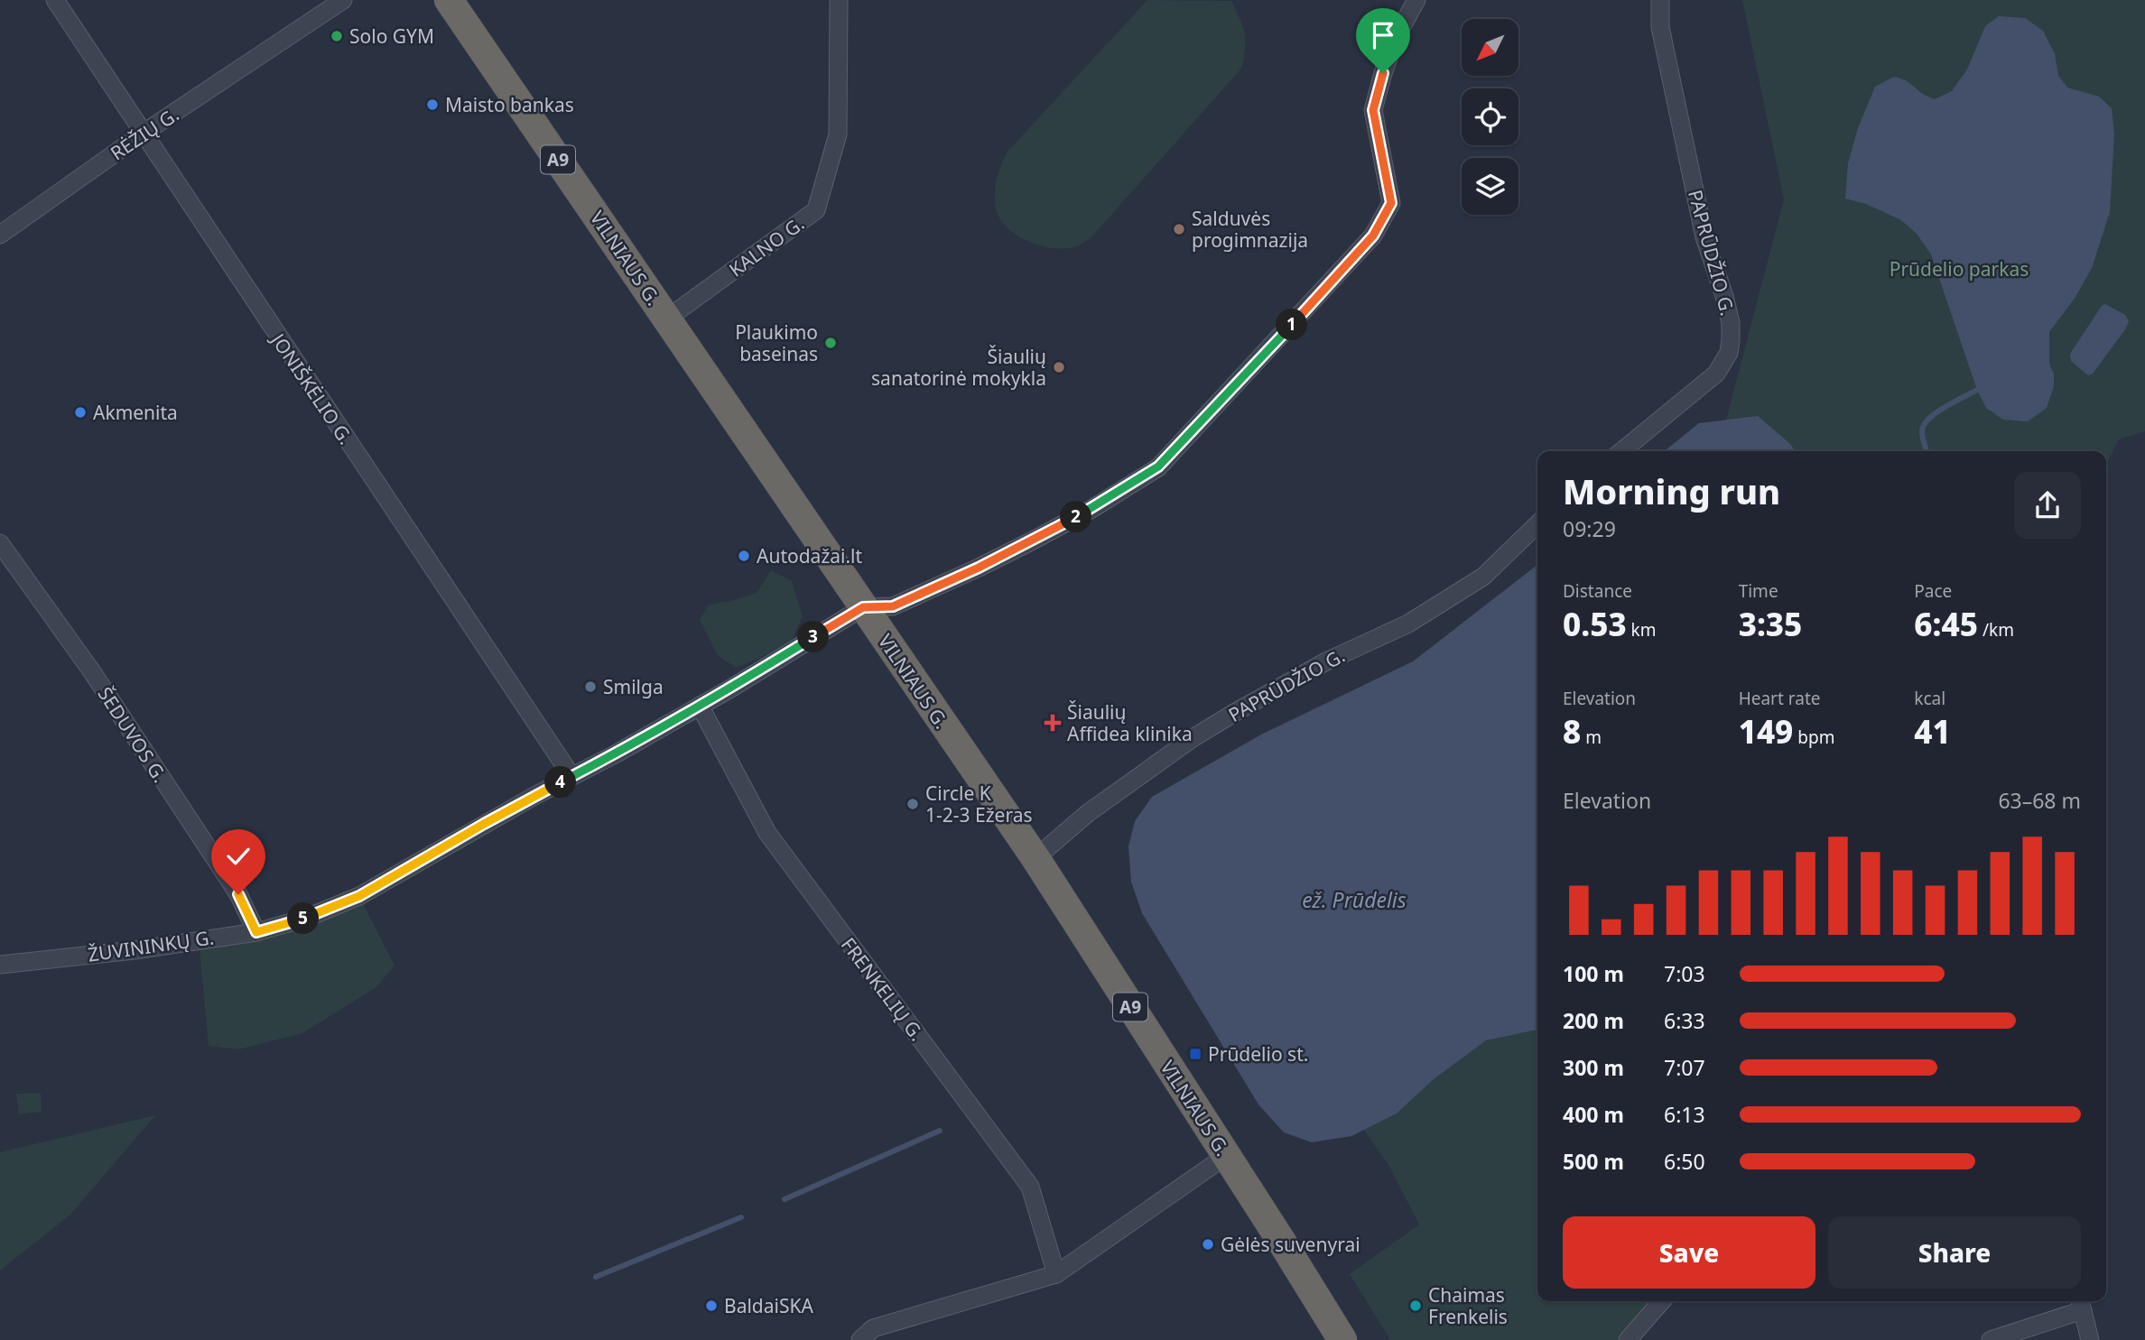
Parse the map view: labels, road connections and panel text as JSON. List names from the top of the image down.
{
  "streets": {
    "highway": ["A9", "VILNIAUS G."],
    "street": [
      "RĖŽIŲ G.",
      "KALNO G.",
      "PAPRŪDŽIO G.",
      "JONIŠKĖLIO G.",
      "ŠEDUVOS G.",
      "ŽUVININKŲ G.",
      "FRENKELIŲ G."
    ]
  },
  "crossings": [
    ["RĖŽIŲ G.", "JONIŠKĖLIO G."],
    ["KALNO G.", "VILNIAUS G."],
    ["PAPRŪDŽIO G.", "VILNIAUS G."],
    ["VILNIAUS G.", "ŽUVININKŲ G."],
    ["JONIŠKĖLIO G.", "ŽUVININKŲ G."],
    ["ŠEDUVOS G.", "ŽUVININKŲ G."],
    ["ŽUVININKŲ G.", "FRENKELIŲ G."]
  ],
  "water": ["ež. Prūdelis"],
  "parks": ["Prūdelio parkas"],
  "places": {
    "other": [
      "Solo GYM",
      "Maisto bankas",
      "Salduvės progimnazija",
      "Plaukimo baseinas",
      "Šiaulių sanatorinė mokykla",
      "Akmenita",
      "Autodažai.lt",
      "Smilga",
      "Circle K 1-2-3 Ežeras",
      "Gėlės suvenyrai",
      "BaldaiSKA",
      "Chaimas Frenkelis"
    ],
    "health": ["Šiaulių Affidea klinika"],
    "transit": ["Prūdelio st."]
  },
  "north": "bottom left",
  "page": {
    "pins": [
      "1",
      "2",
      "3",
      "4",
      "5"
    ],
    "heading": ["Morning run", "09:29"],
    "stats": [
      ["Distance", "0.53 km"],
      ["Time", "3:35"],
      ["Pace", "6:45 /km"],
      ["Elevation", "8 m"],
      ["Heart rate", "149 bpm"],
      ["kcal", "41"]
    ],
    "chart": ["Elevation", "63–68 m"],
    "list": [
      {
        "name": "100 m",
        "note": "7:03"
      },
      {
        "name": "200 m",
        "note": "6:33"
      },
      {
        "name": "300 m",
        "note": "7:07"
      },
      {
        "name": "400 m",
        "note": "6:13"
      },
      {
        "name": "500 m",
        "note": "6:50"
      }
    ],
    "buttons": ["Save", "Share"]
  }
}
